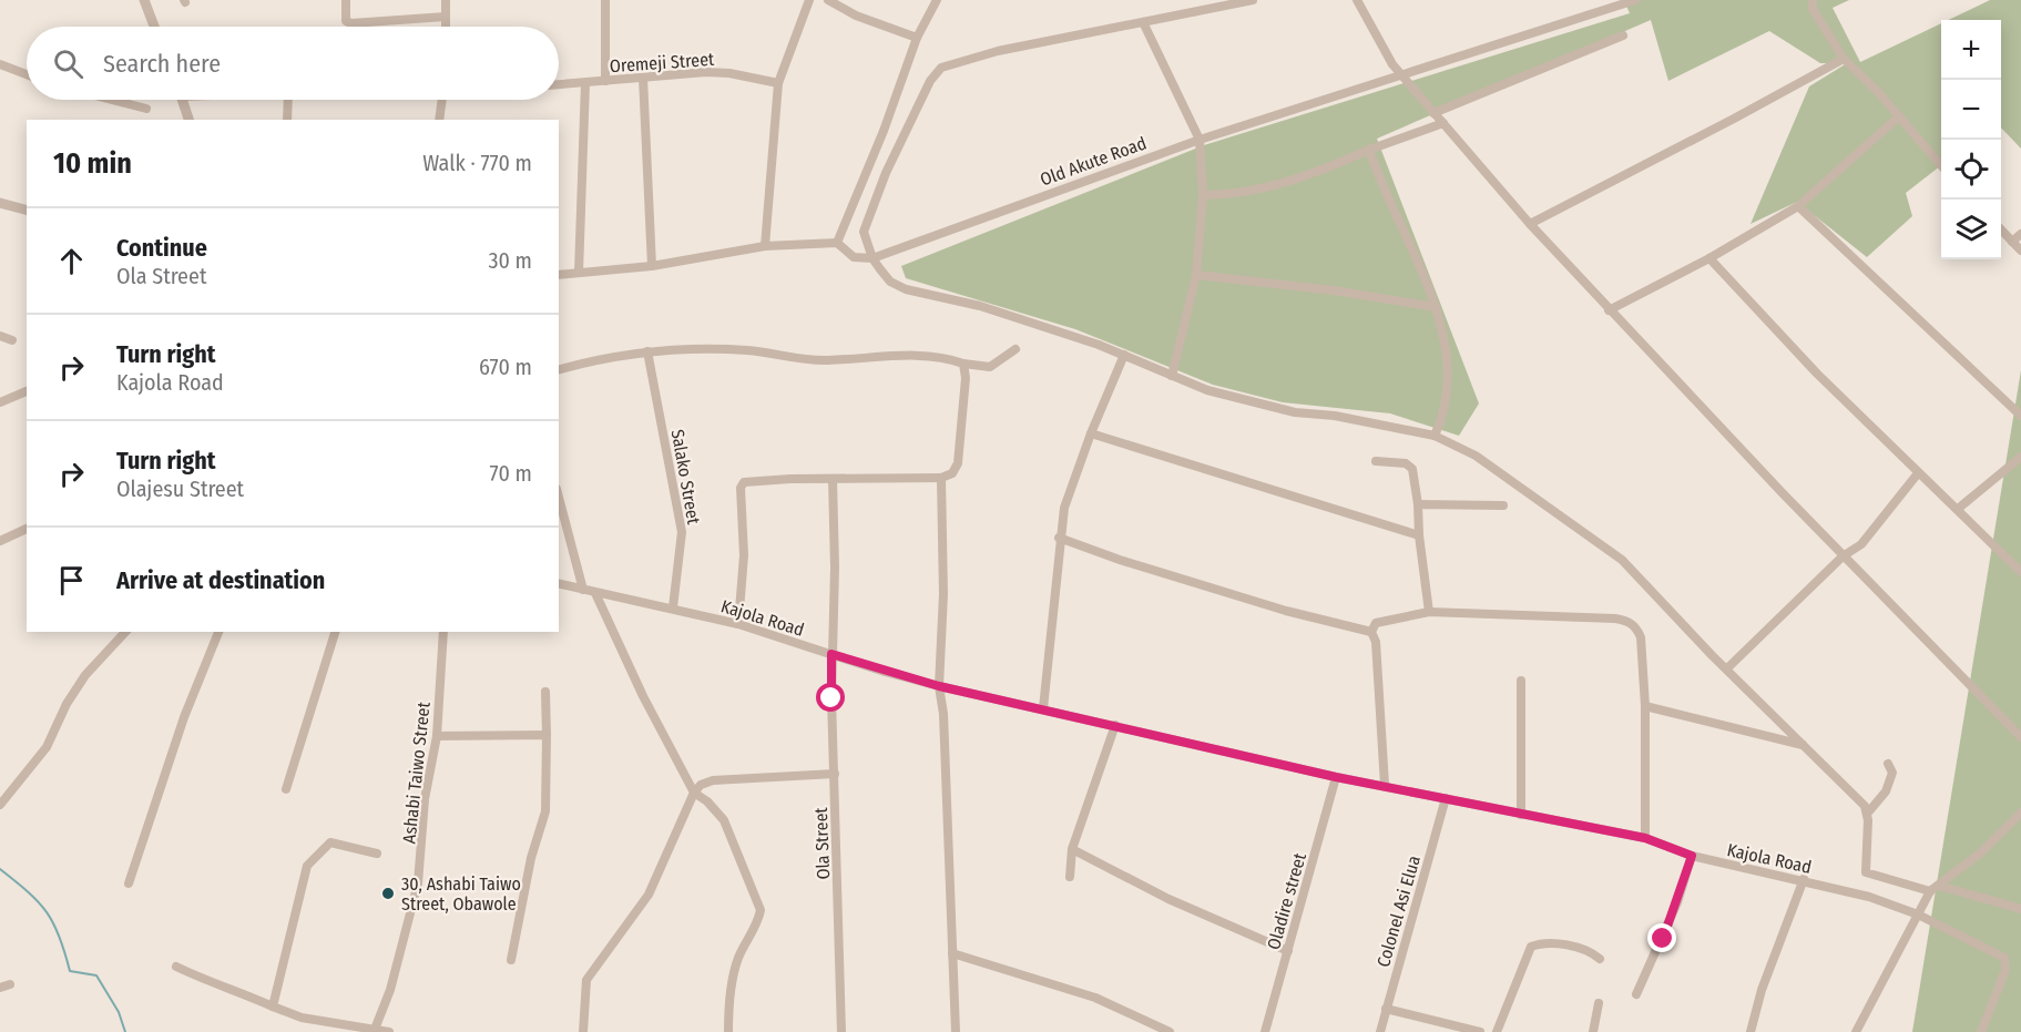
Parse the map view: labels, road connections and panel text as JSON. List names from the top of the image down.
{
  "streets": {
    "street": [
      "Oremeji Street",
      "Old Akute Road",
      "Salako Street",
      "Kajola Road",
      "Ashabi Taiwo Street",
      "Ola Street",
      "Oladire street",
      "Colonel Asi Elua"
    ]
  },
  "crossings": [
    ["Salako Street", "Kajola Road"],
    ["Kajola Road", "Ola Street"],
    ["Kajola Road", "Oladire street"],
    ["Kajola Road", "Colonel Asi Elua"]
  ],
  "places": ["30, Ashabi Taiwo Street, Obawole"],
  "page": {
    "map_buttons": ["+", "−"],
    "search": "Search here",
    "heading": ["10 min", "Walk · 770 m"],
    "list": [
      ["Continue", "Ola Street", "30 m"],
      ["Turn right", "Kajola Road", "670 m"],
      ["Turn right", "Olajesu Street", "70 m"],
      "Arrive at destination"
    ]
  }
}
